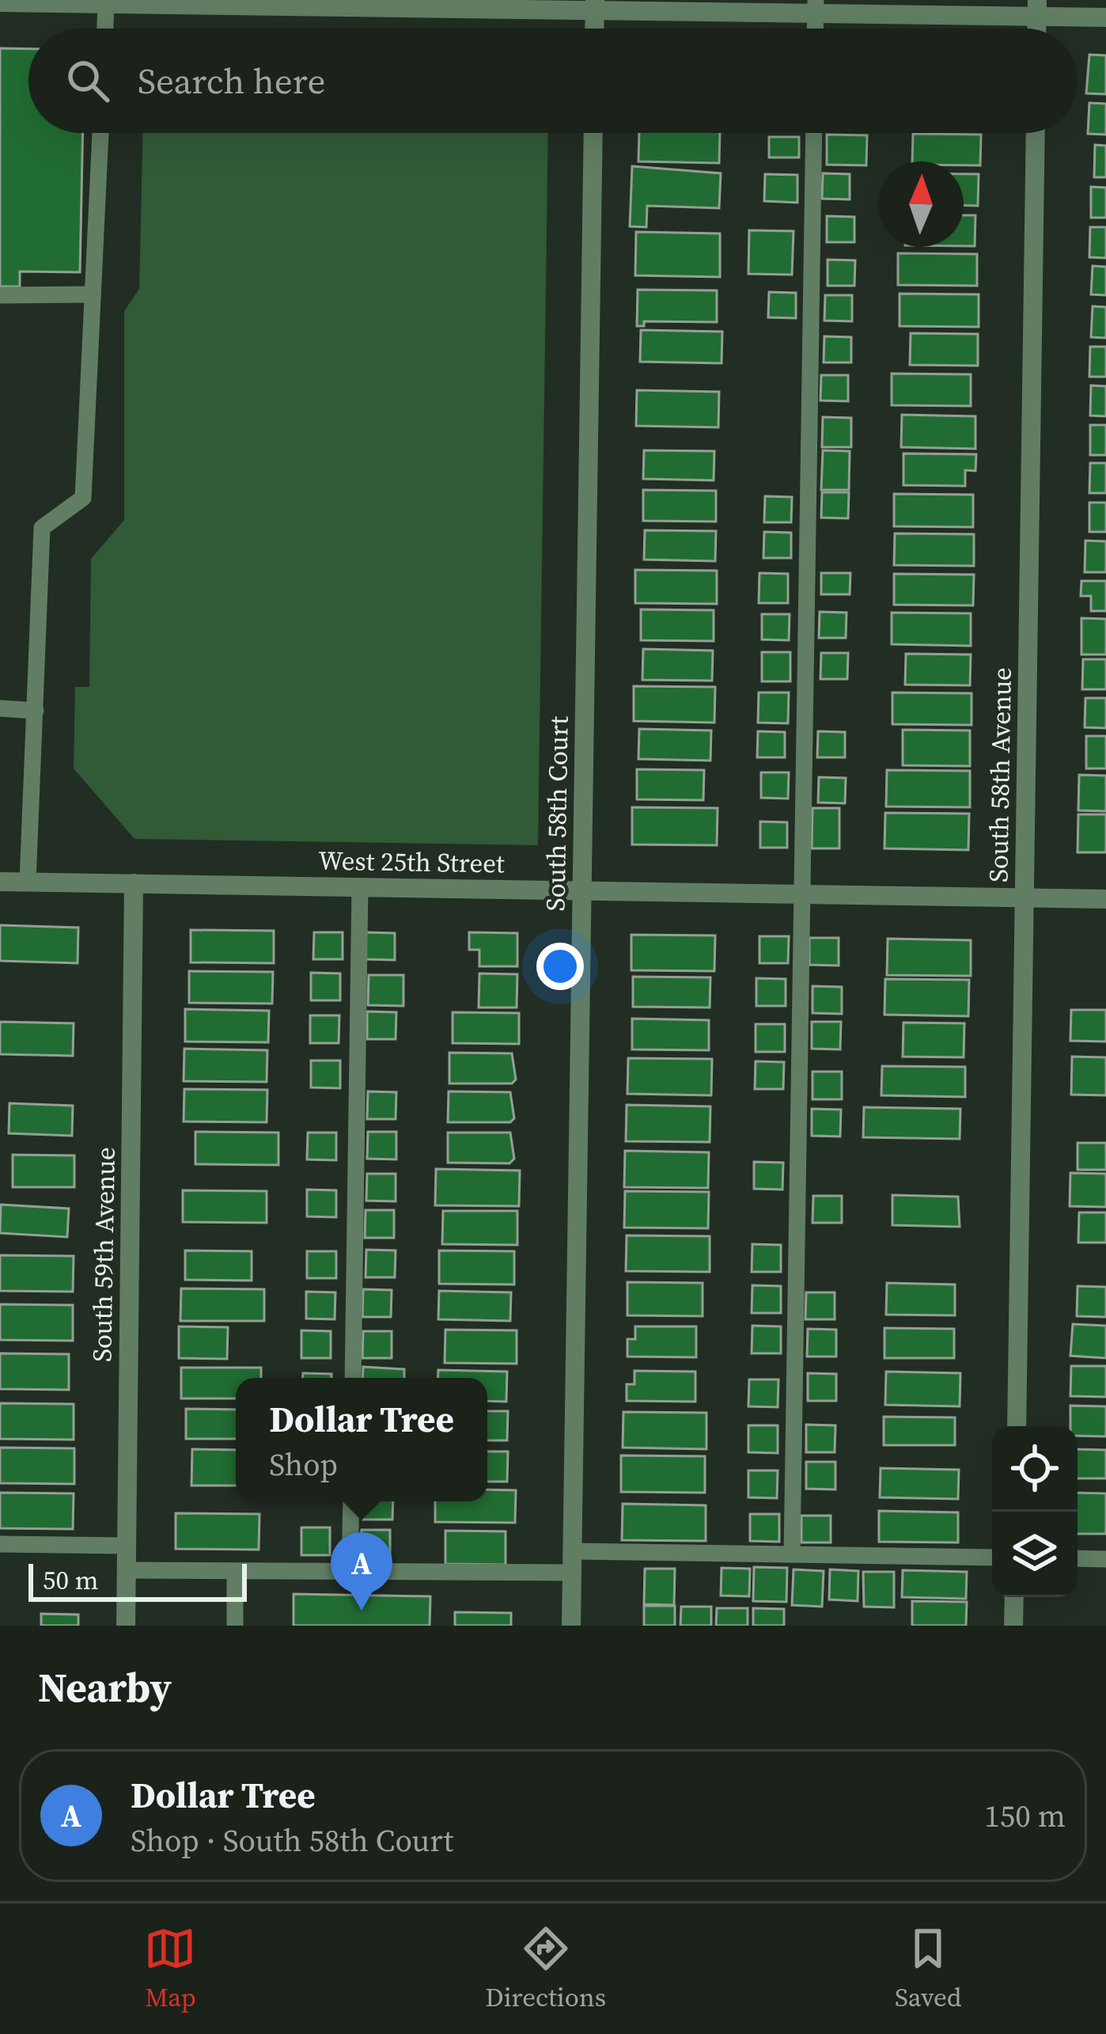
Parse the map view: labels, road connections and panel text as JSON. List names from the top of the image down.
{
  "streets": {
    "street": [
      "South 58th Avenue",
      "South 58th Court",
      "West 25th Street",
      "South 59th Avenue"
    ]
  },
  "crossings": [
    ["South 58th Avenue", "West 25th Street"],
    ["South 58th Court", "West 25th Street"],
    ["West 25th Street", "South 59th Avenue"]
  ],
  "scale_bar": "50 m",
  "north": "top",
  "page": {
    "search": "Search here",
    "popup": ["Dollar Tree", "Shop"],
    "pins": "A",
    "scale": "50 m",
    "heading": "Nearby",
    "list": [
      {
        "mark": "A",
        "name": "Dollar Tree",
        "note": "Shop · South 58th Court",
        "value": "150 m"
      }
    ],
    "nav": ["Map", "Directions", "Saved"]
  }
}
